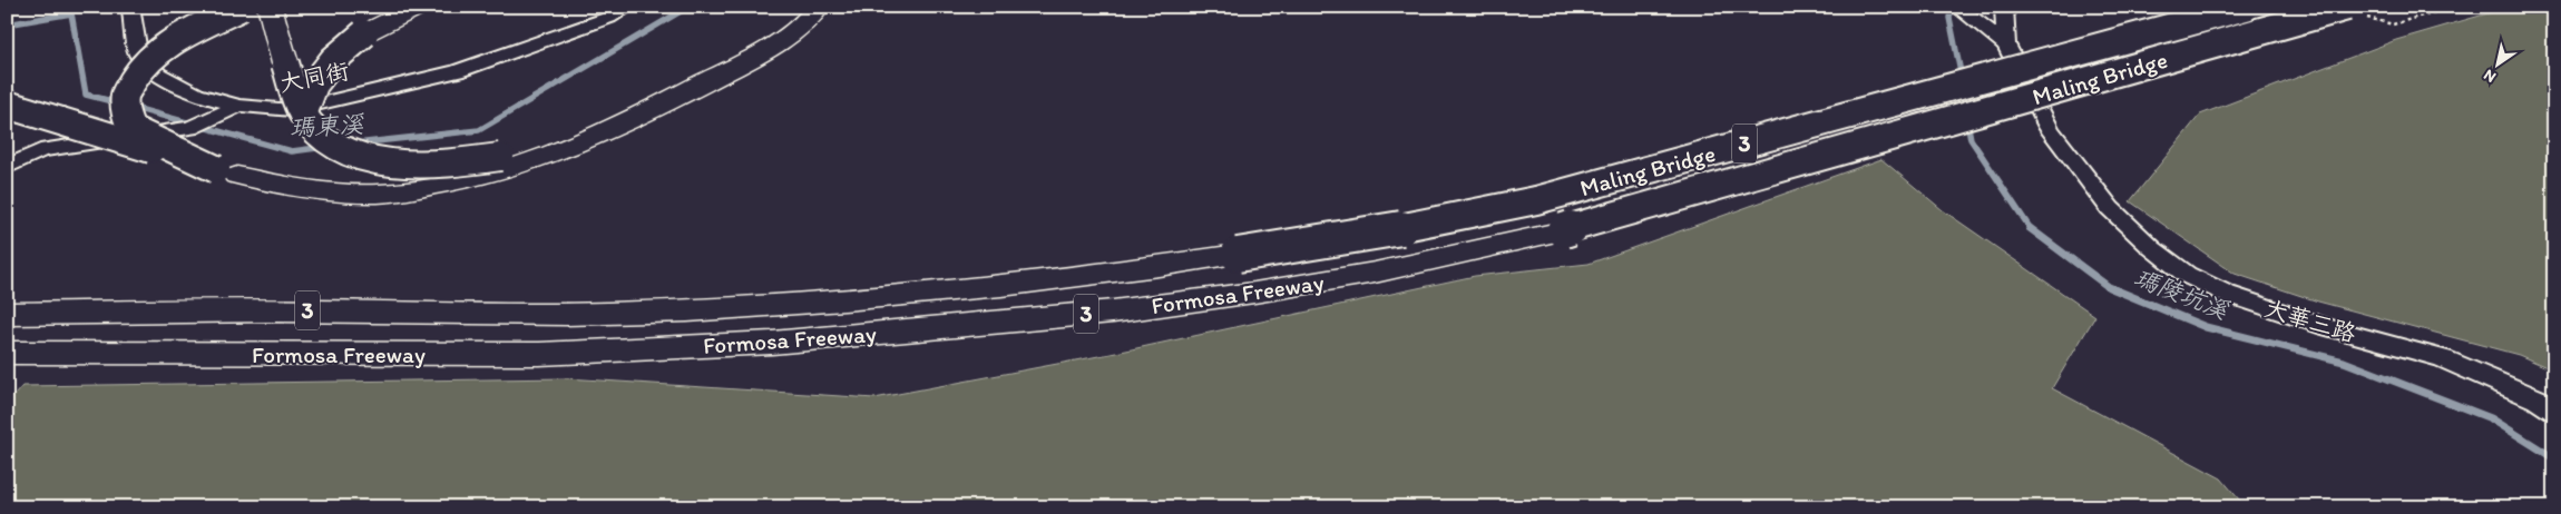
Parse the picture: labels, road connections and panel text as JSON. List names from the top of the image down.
{
  "streets": {
    "highway": ["Maling Bridge", "3", "Formosa Freeway"],
    "street": ["大同街", "大華三路"]
  },
  "crossings": [
    ["Maling Bridge", "Formosa Freeway"]
  ],
  "water": ["瑪東溪", "瑪陵坑溪"],
  "north": "bottom left"
}
